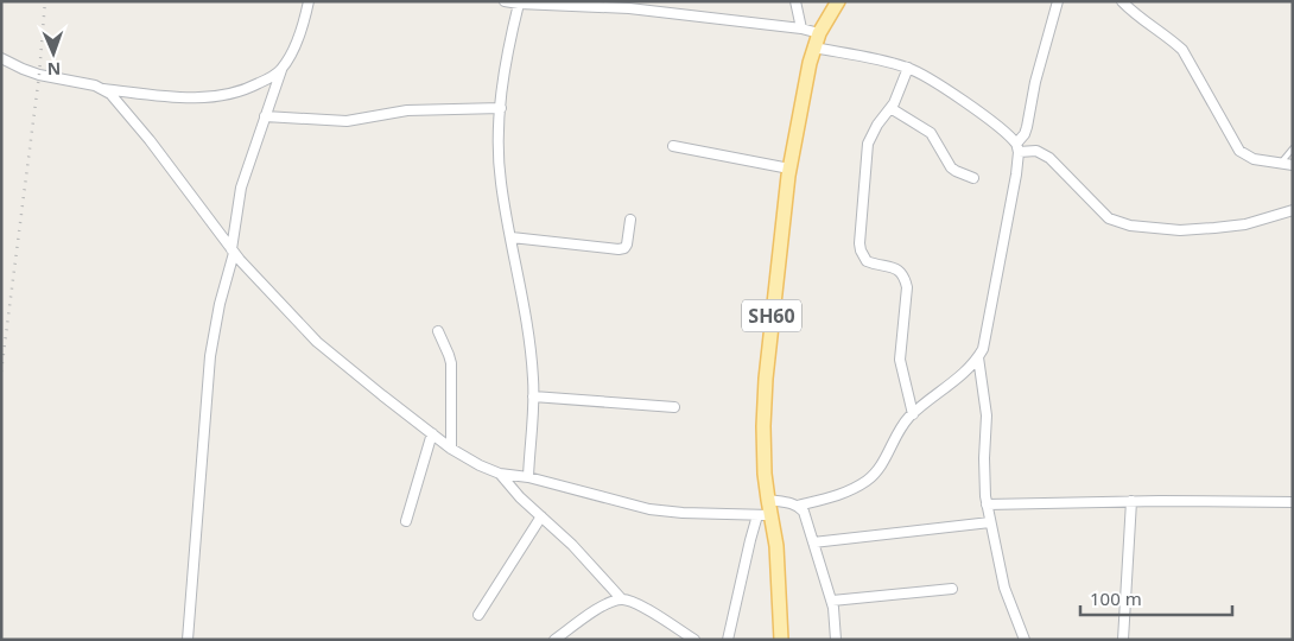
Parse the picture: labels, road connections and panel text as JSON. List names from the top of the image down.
{
  "streets": {
    "main road": ["SH60"]
  },
  "scale_bar": "100 m",
  "north": "bottom"
}
